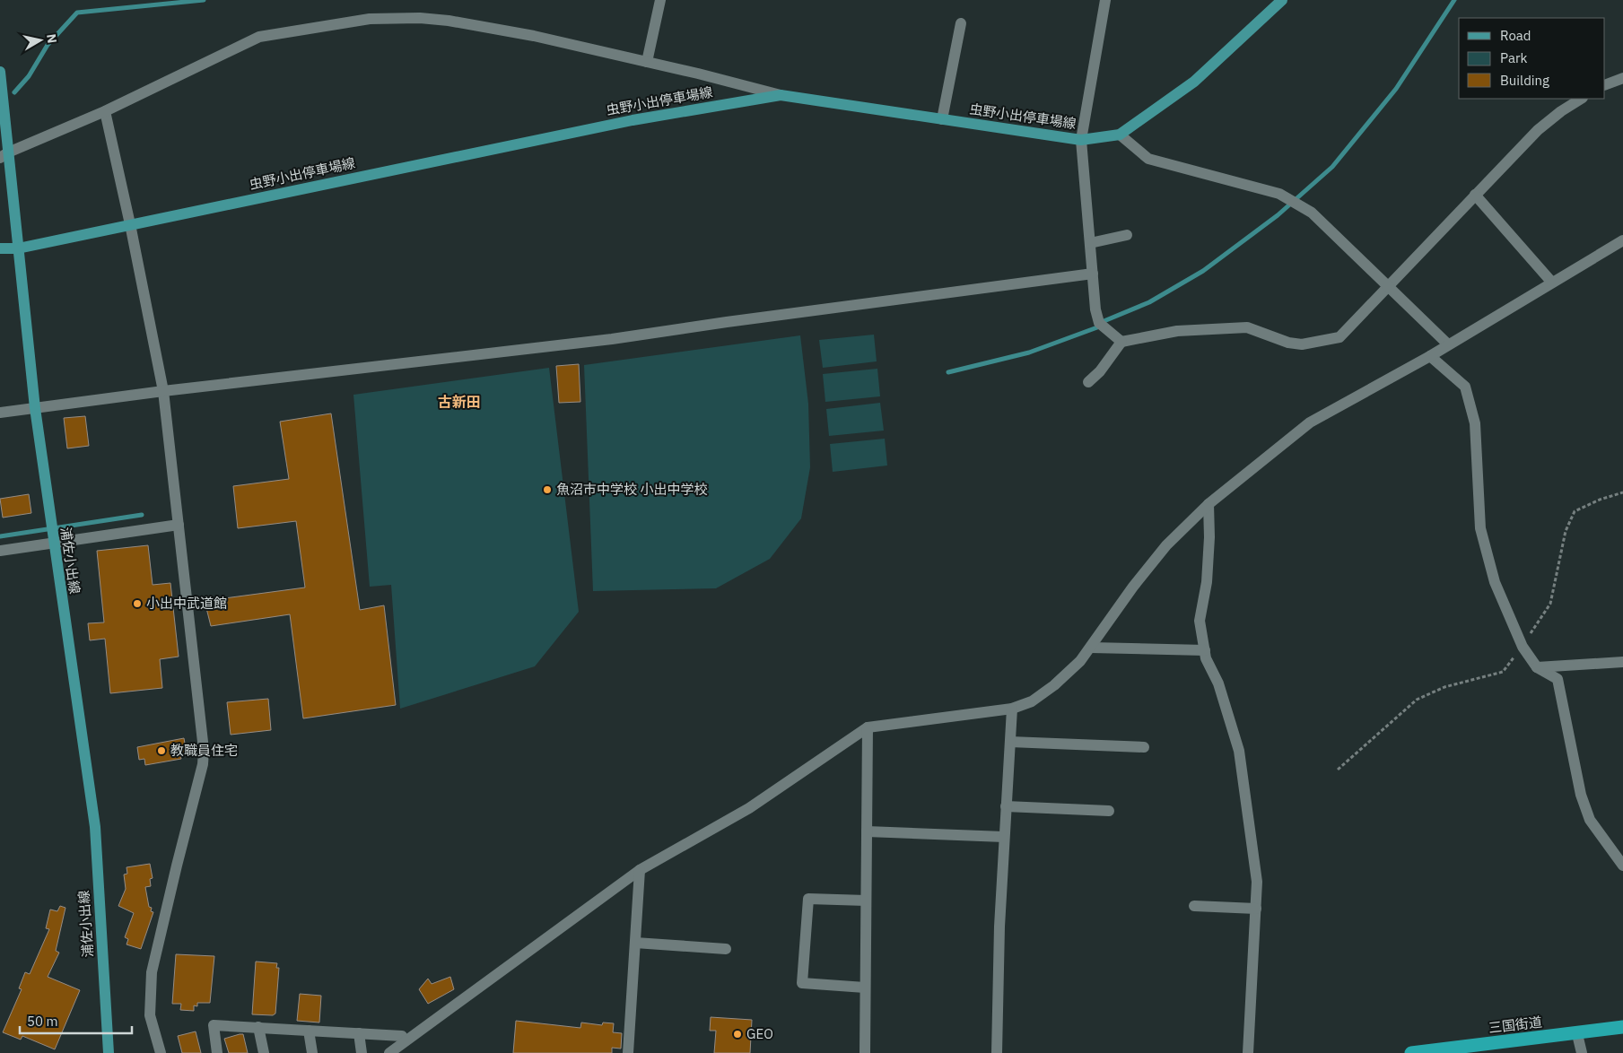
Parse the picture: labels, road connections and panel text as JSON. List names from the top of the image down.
{
  "streets": {
    "highway": ["三国街道"],
    "main road": ["虫野小出停車場線", "浦佐小出線"]
  },
  "crossings": [
    ["虫野小出停車場線", "浦佐小出線"]
  ],
  "districts": ["古新田"],
  "places": [
    "魚沼市中学校 小出中学校",
    "小出中武道館",
    "教職員住宅",
    "GEO"
  ],
  "legend": ["Road", "Park", "Building"],
  "scale_bar": "50 m",
  "north": "right"
}
